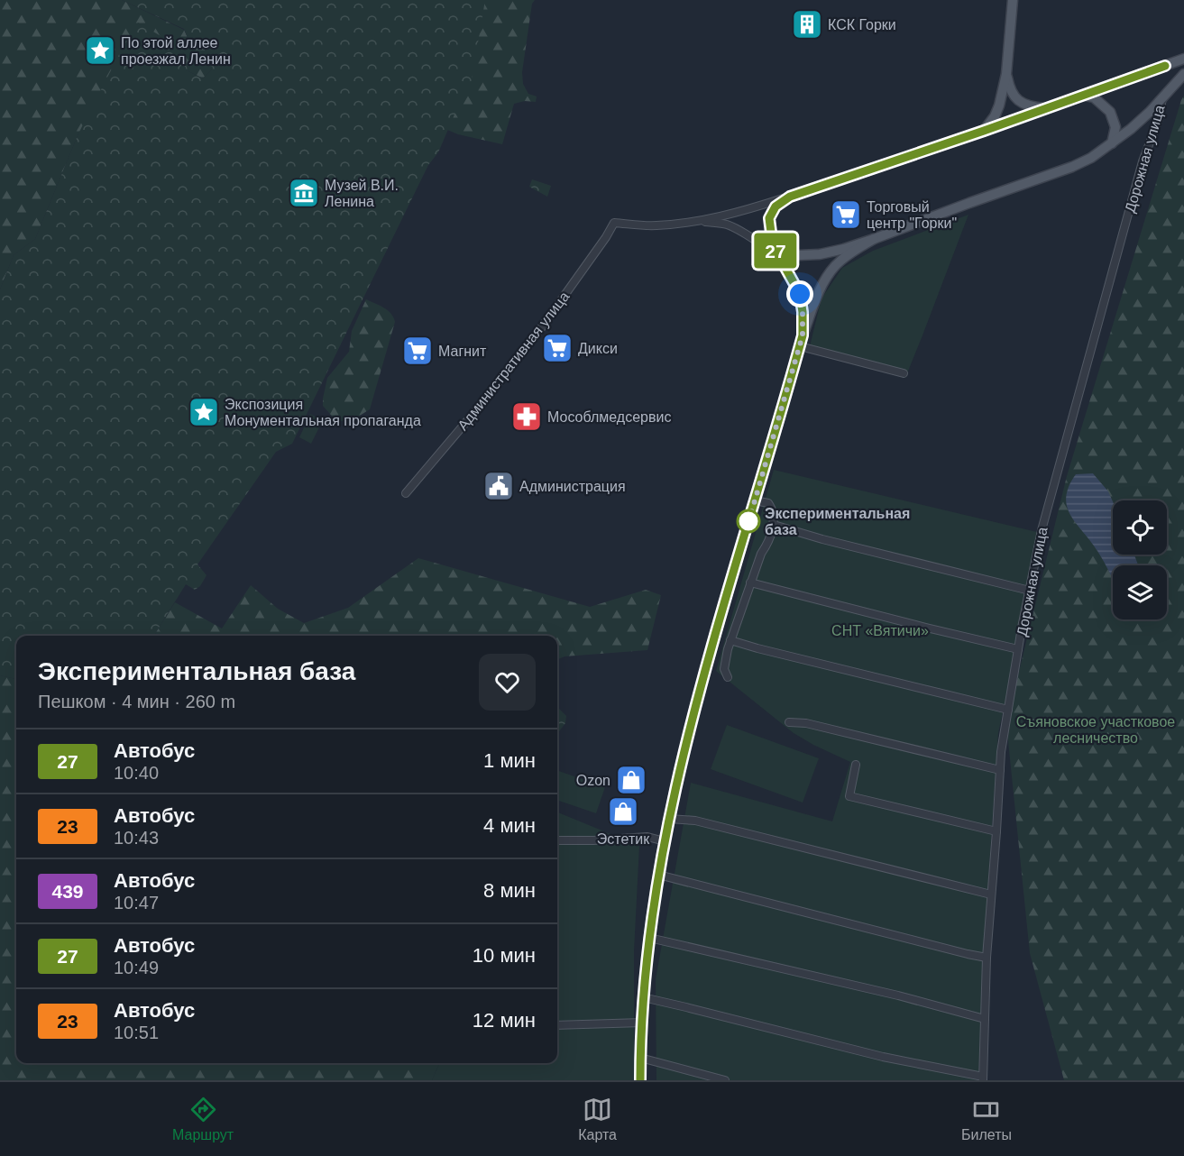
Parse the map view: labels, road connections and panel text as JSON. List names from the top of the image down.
{
  "streets": {
    "street": ["Дорожная улица", "Административная улица"]
  },
  "parks": ["СНТ «Вятичи»", "Съяновское участковое лесничество"],
  "places": {
    "building": ["КСК Горки"],
    "place": ["По этой аллее проезжал Ленин", "Экспозиция Монументальная пропаганда"],
    "museum": ["Музей В.И. Ленина"],
    "supermarket": ["Торговый центр \"Горки\"", "Дикси", "Магнит"],
    "pharmacy": ["Мособлмедсервис"],
    "public building": ["Администрация"],
    "other": ["Экспериментальная база"],
    "shop": ["Ozon", "Эстетик"]
  },
  "lines": ["bus line 27"],
  "page": {
    "on_map": "27",
    "heading": ["Экспериментальная база", "Пешком · 4 мин · 260 m"],
    "list": [
      {
        "mark": "27",
        "name": "Автобус",
        "note": "10:40",
        "value": "1 мин"
      },
      {
        "mark": "23",
        "name": "Автобус",
        "note": "10:43",
        "value": "4 мин"
      },
      {
        "mark": "439",
        "name": "Автобус",
        "note": "10:47",
        "value": "8 мин"
      },
      {
        "mark": "27",
        "name": "Автобус",
        "note": "10:49",
        "value": "10 мин"
      },
      {
        "mark": "23",
        "name": "Автобус",
        "note": "10:51",
        "value": "12 мин"
      }
    ],
    "tabs": ["Маршрут", "Карта", "Билеты"]
  }
}
